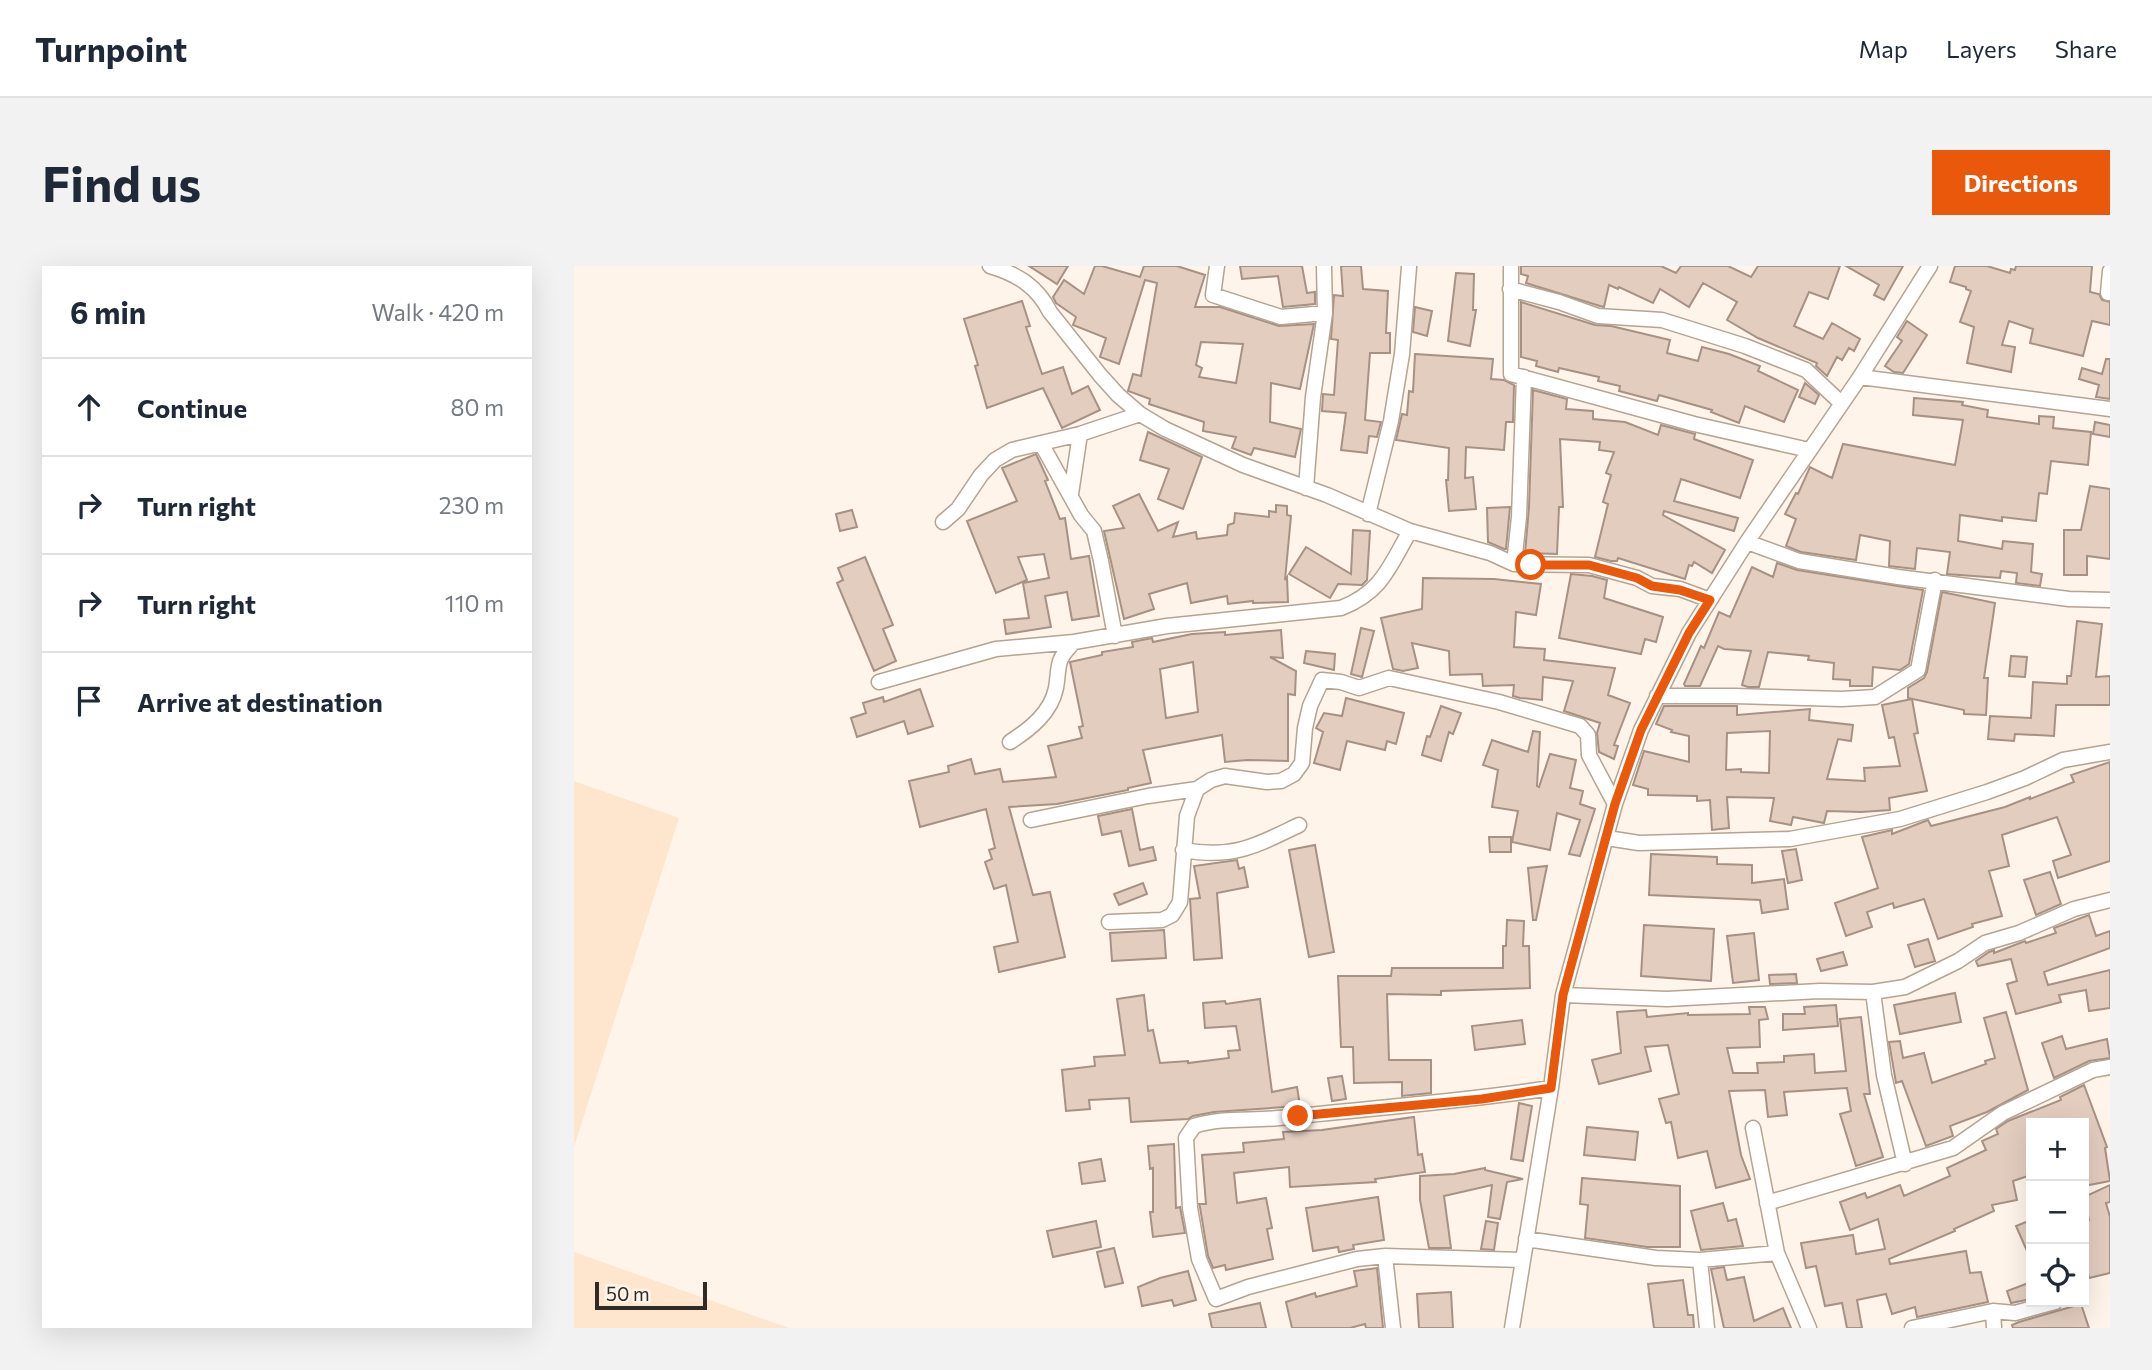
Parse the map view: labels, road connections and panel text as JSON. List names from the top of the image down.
{
  "scale_bar": "50 m",
  "page": {
    "header": "Turnpoint",
    "nav": ["Map", "Layers", "Share"],
    "buttons": "Directions",
    "title": "Find us",
    "heading": ["6 min", "Walk · 420 m"],
    "list": [
      ["Continue", "80 m"],
      ["Turn right", "230 m"],
      ["Turn right", "110 m"],
      "Arrive at destination"
    ],
    "map_buttons": ["+", "−"],
    "scale": "50 m"
  }
}
